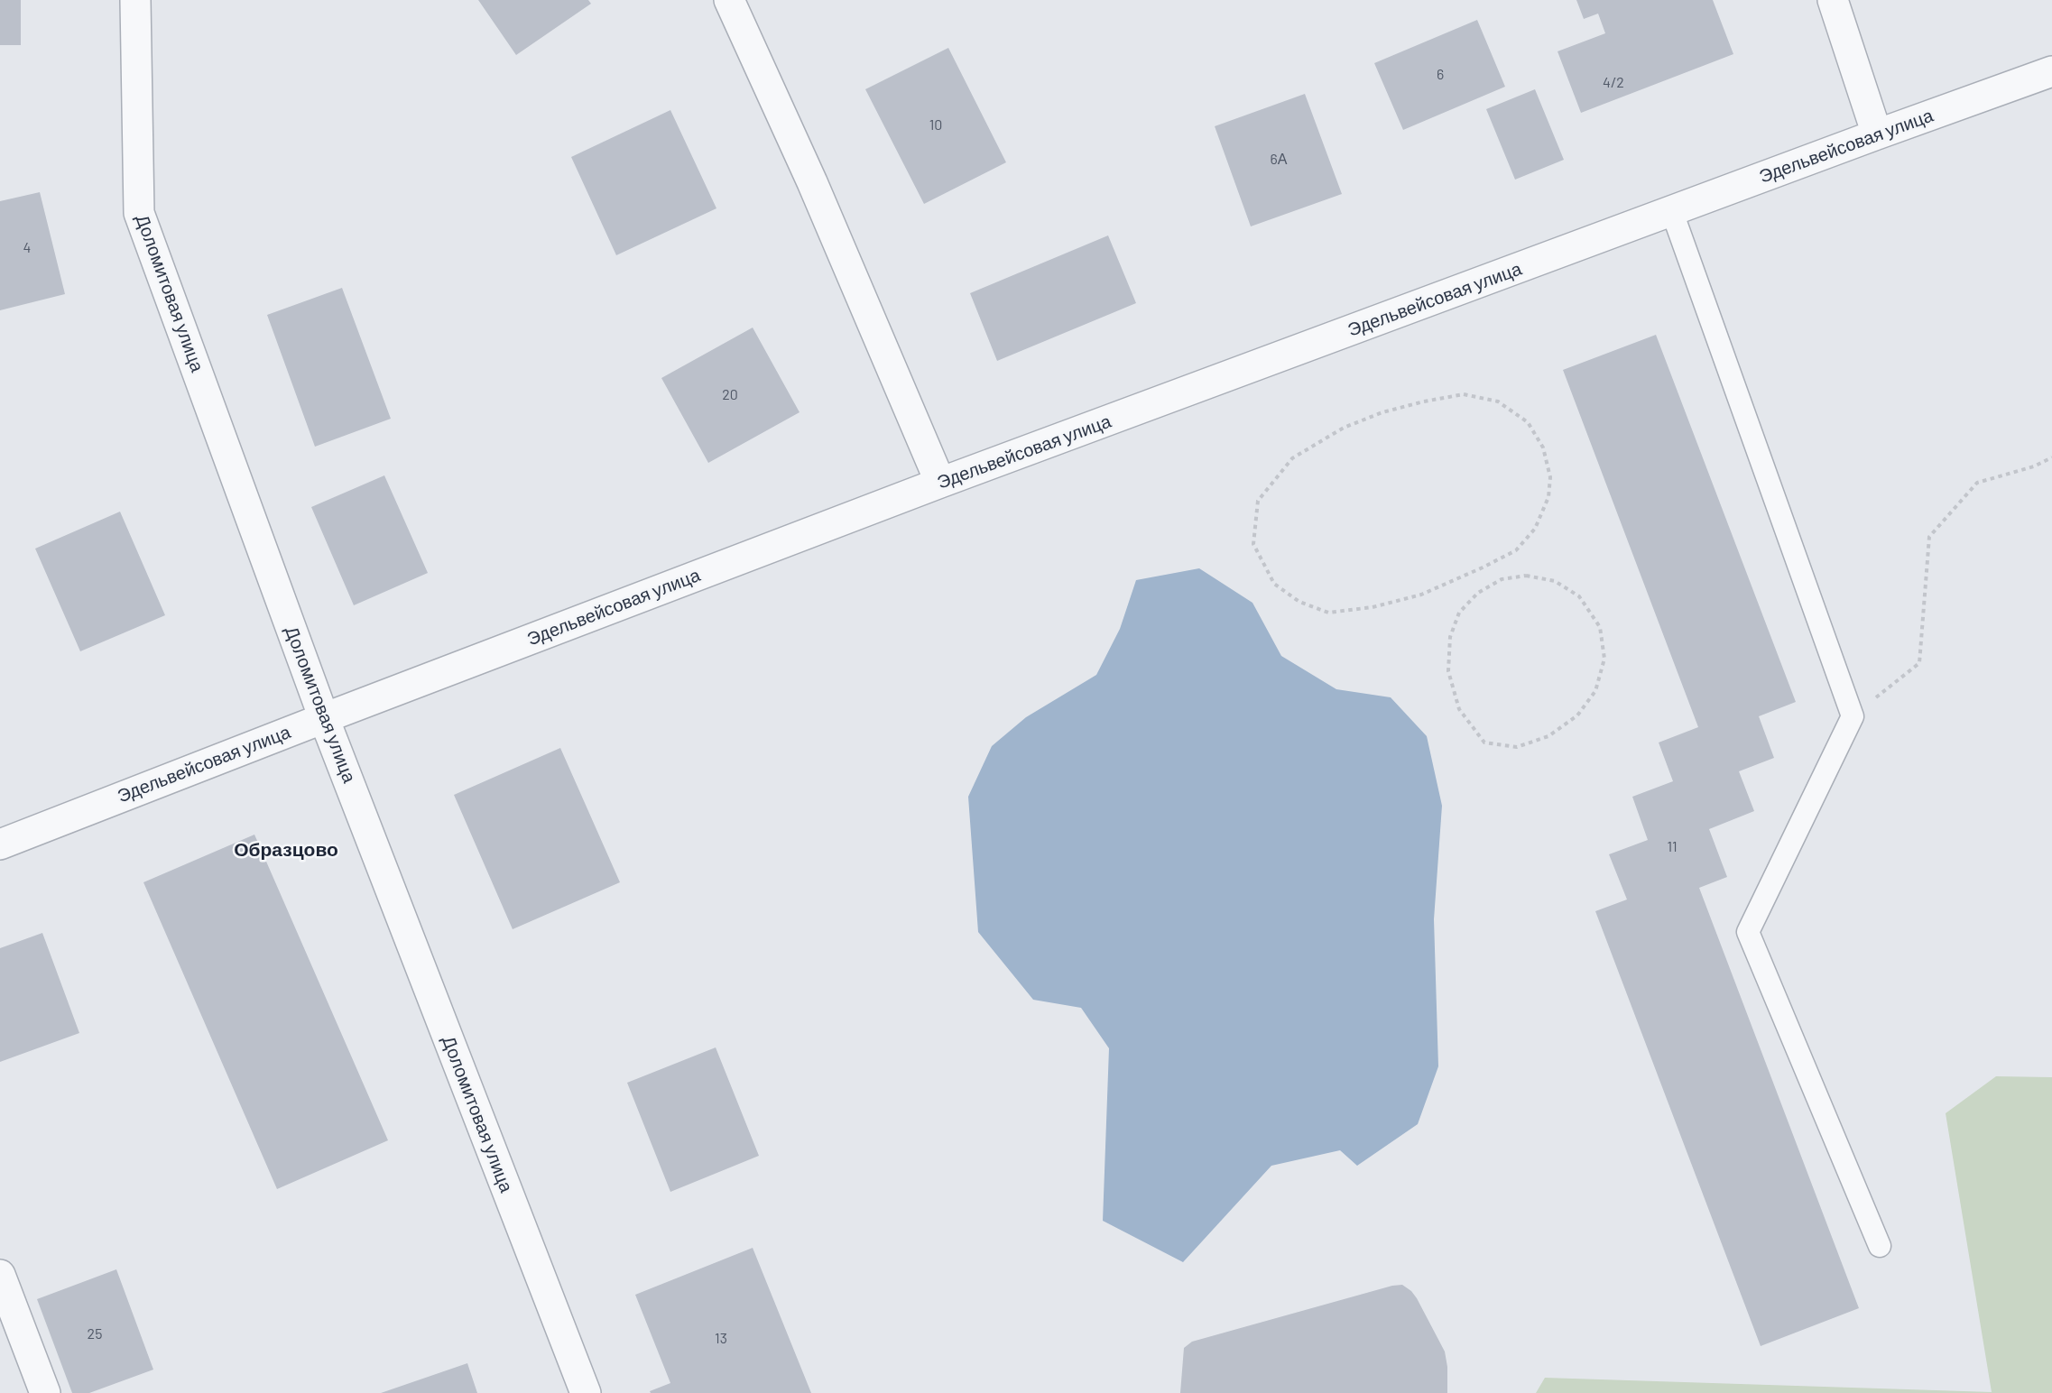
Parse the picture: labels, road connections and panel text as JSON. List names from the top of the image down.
{
  "streets": {
    "street": ["Эдельвейсовая улица", "Доломитовая улица"]
  },
  "crossings": [
    ["Эдельвейсовая улица", "Доломитовая улица"]
  ],
  "districts": ["Образцово"],
  "house_numbers": [
    "6",
    "4/2",
    "10",
    "6А",
    "4",
    "20",
    "11",
    "25",
    "13"
  ]
}
